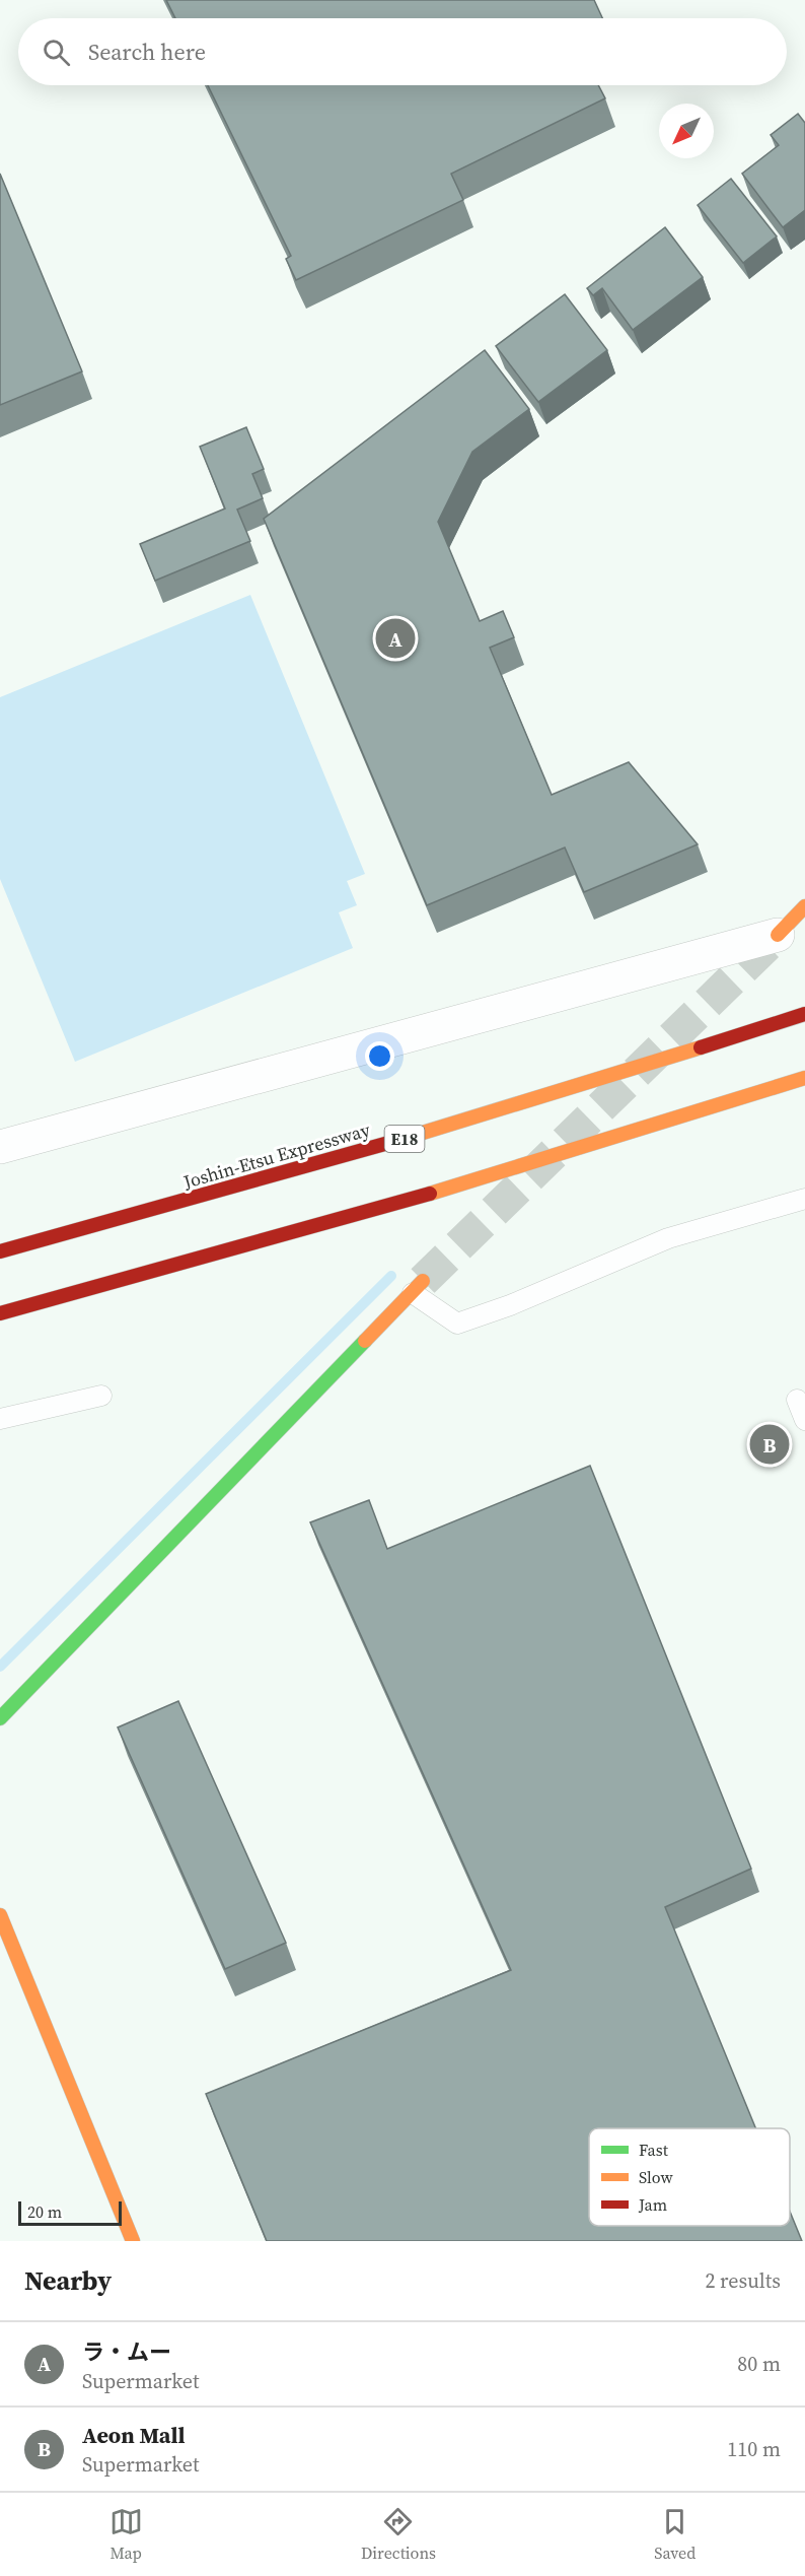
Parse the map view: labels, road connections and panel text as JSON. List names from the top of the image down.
{
  "streets": {
    "main road": ["E18", "Joshin-Etsu Expressway"]
  },
  "legend": ["Fast", "Slow", "Jam"],
  "scale_bar": "20 m",
  "north": "bottom left",
  "page": {
    "search": "Search here",
    "pins": ["A", "B"],
    "scale": "20 m",
    "heading": ["Nearby", "2 results"],
    "list": [
      {
        "mark": "A",
        "name": "ラ・ムー",
        "note": "Supermarket",
        "value": "80 m"
      },
      {
        "mark": "B",
        "name": "Aeon Mall",
        "note": "Supermarket",
        "value": "110 m"
      }
    ],
    "nav": ["Map", "Directions", "Saved"]
  }
}
